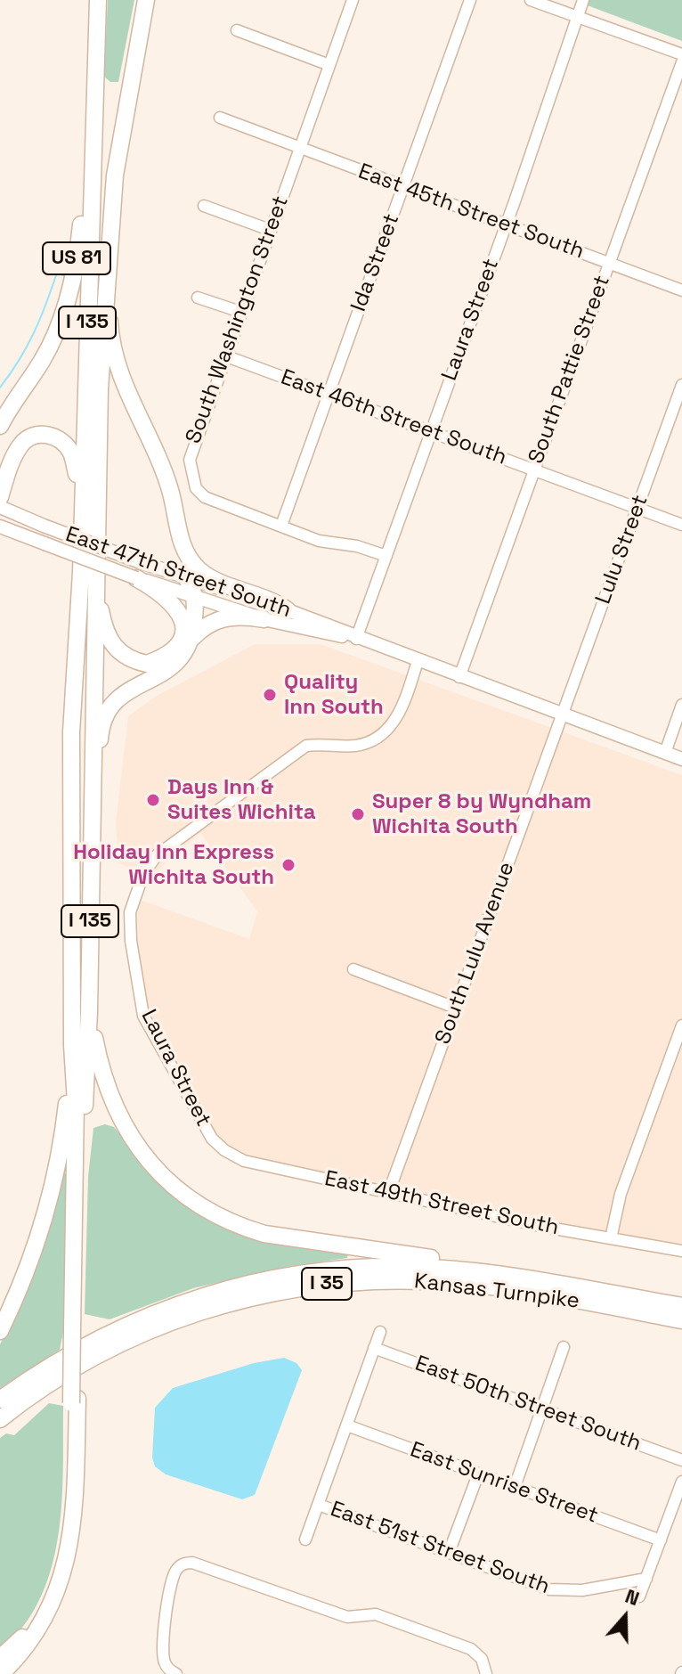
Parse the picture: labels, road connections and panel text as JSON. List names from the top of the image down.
{
  "streets": {
    "highway": [
      "US 81",
      "I 135",
      "I 35",
      "Kansas Turnpike"
    ],
    "main road": ["East 47th Street South"],
    "street": [
      "East 45th Street South",
      "Ida Street",
      "South Washington Street",
      "Laura Street",
      "South Pattie Street",
      "East 46th Street South",
      "Lulu Street",
      "South Lulu Avenue",
      "East 49th Street South",
      "East 50th Street South",
      "East Sunrise Street",
      "East 51st Street South"
    ]
  },
  "crossings": [
    ["East 45th Street South", "Ida Street"],
    ["East 45th Street South", "South Washington Street"],
    ["East 45th Street South", "Laura Street"],
    ["East 45th Street South", "South Pattie Street"],
    ["US 81", "I 135"],
    ["Ida Street", "South Washington Street"],
    ["Ida Street", "East 46th Street South"],
    ["South Washington Street", "Laura Street"],
    ["South Washington Street", "East 46th Street South"],
    ["Laura Street", "East 46th Street South"],
    ["Laura Street", "East 47th Street South"],
    ["Laura Street", "East 49th Street South"],
    ["South Pattie Street", "East 46th Street South"],
    ["South Pattie Street", "East 47th Street South"],
    ["East 46th Street South", "Lulu Street"],
    ["Lulu Street", "East 47th Street South"],
    ["Lulu Street", "South Lulu Avenue"],
    ["East 47th Street South", "South Lulu Avenue"],
    ["South Lulu Avenue", "East 49th Street South"]
  ],
  "places": [
    "Quality Inn South",
    "Days Inn & Suites Wichita",
    "Super 8 by Wyndham Wichita South",
    "Holiday Inn Express Wichita South"
  ],
  "north": "top"
}
